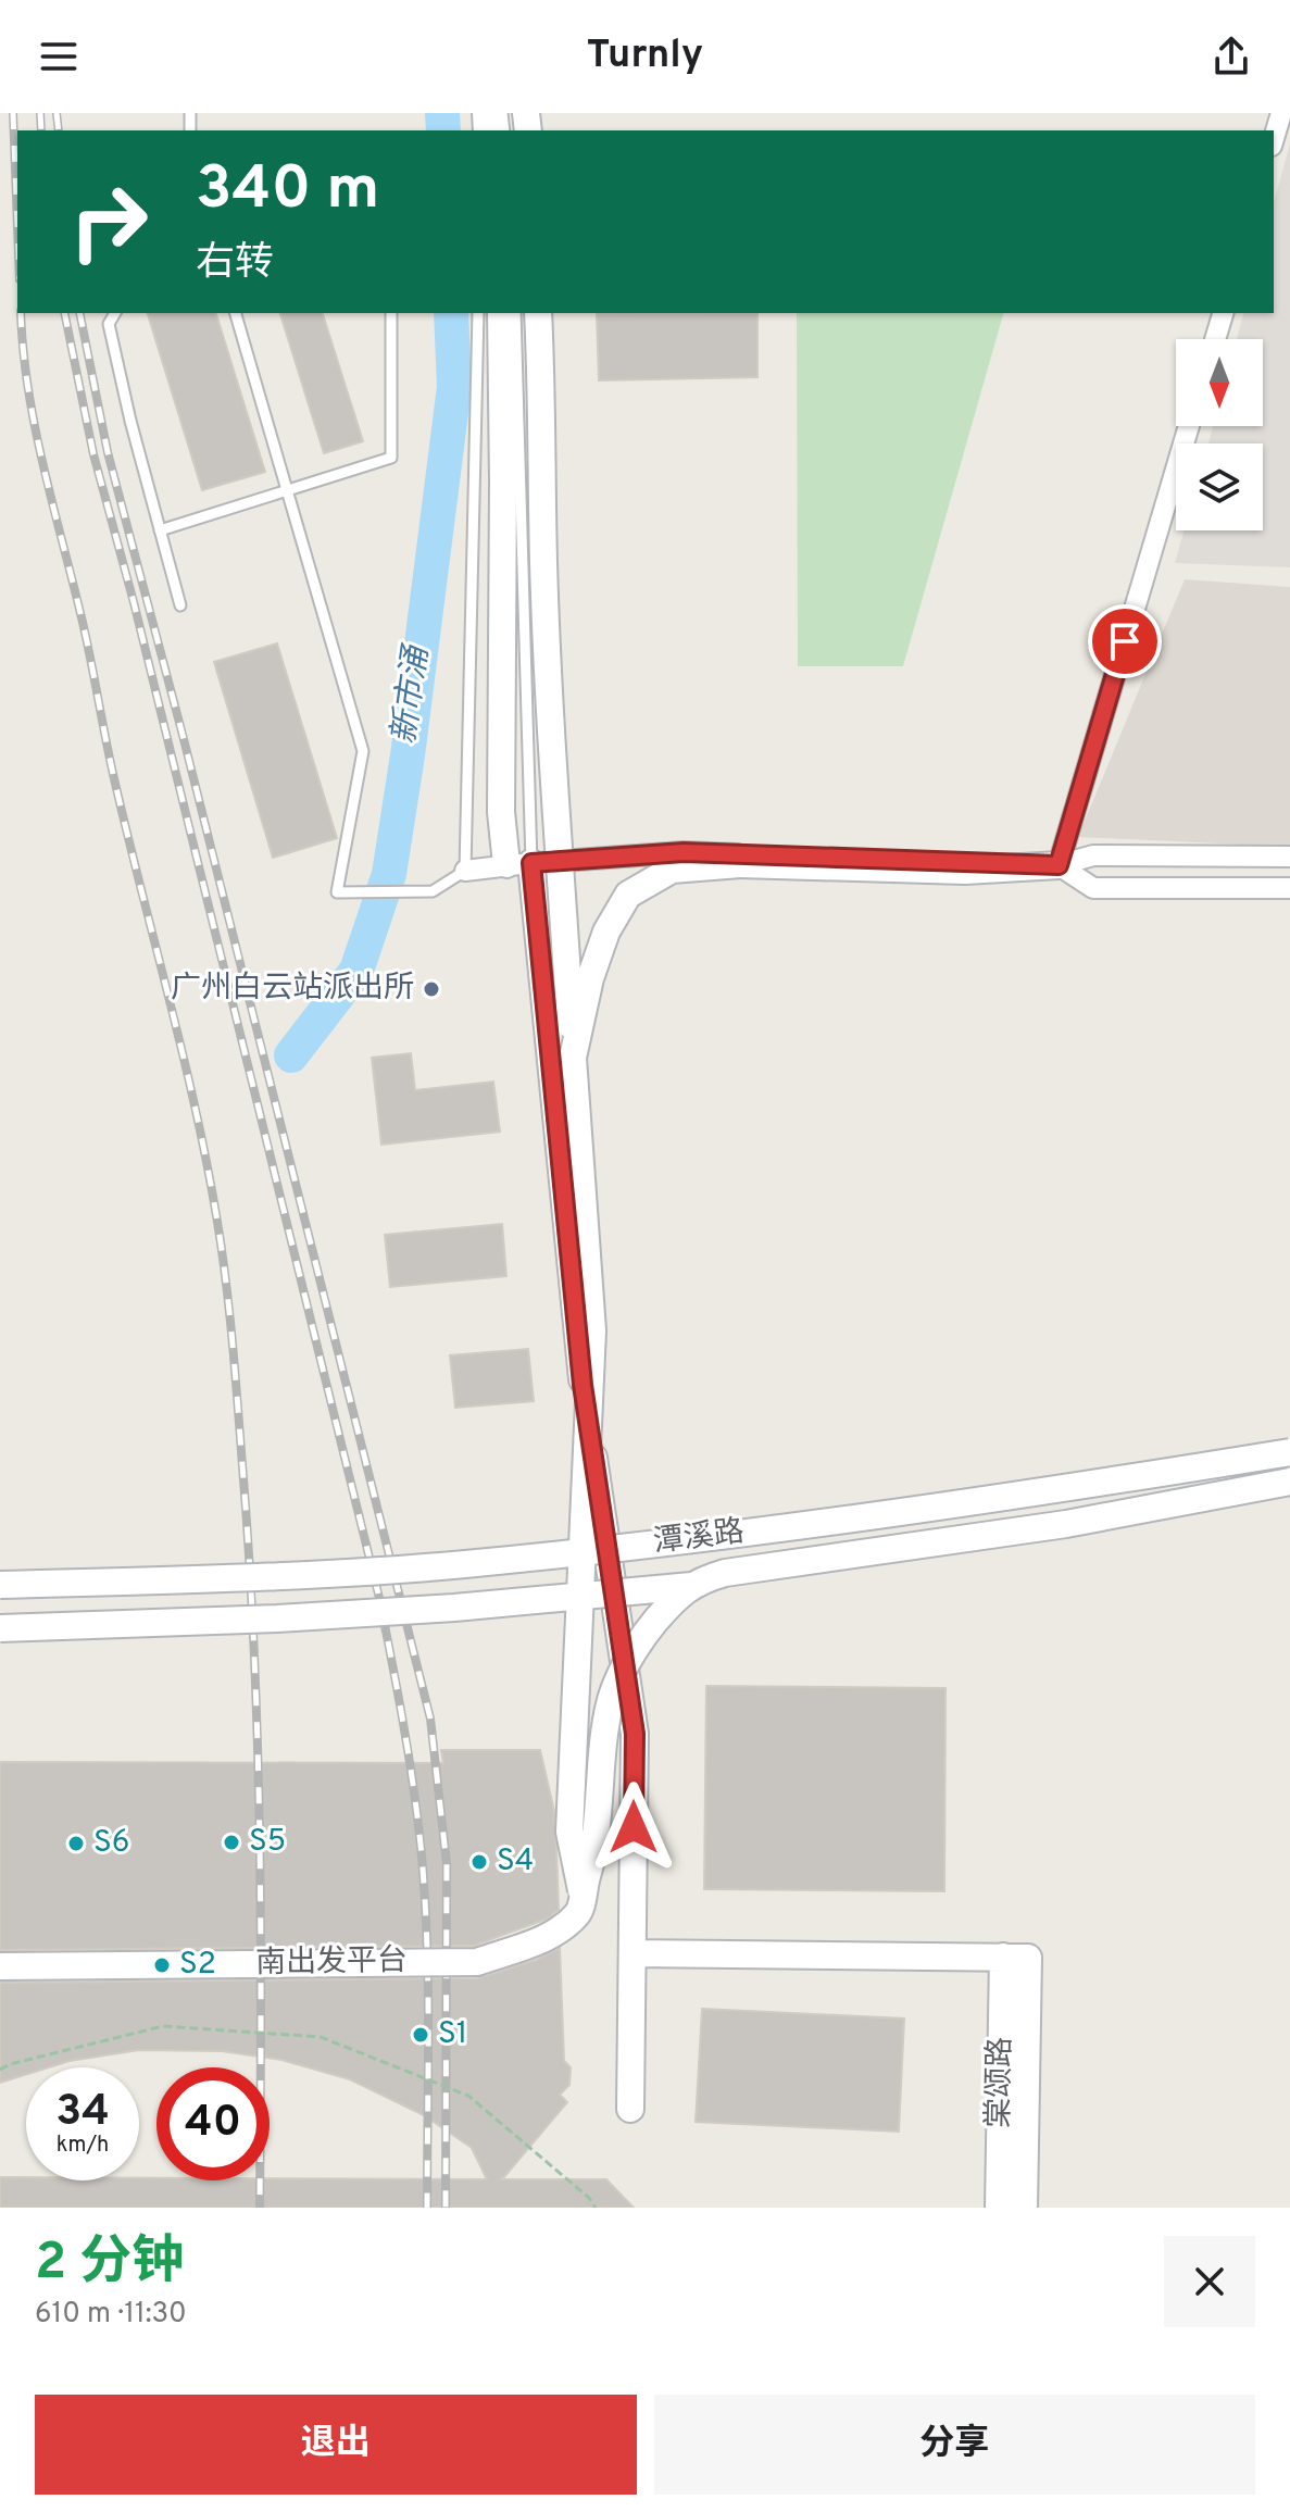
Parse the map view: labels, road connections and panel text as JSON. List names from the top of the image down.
{
  "streets": {
    "street": ["潭溪路", "南出发平台", "棠颂路"]
  },
  "water": ["新市涌"],
  "places": [
    "广州白云站派出所",
    "S5",
    "S6",
    "S4",
    "S2",
    "S1"
  ],
  "north": "bottom",
  "page": {
    "header": "Turnly",
    "turn": ["340 m", "右转"],
    "speed": "34 km/h",
    "limit": "40",
    "heading": ["2 分钟", "610 m · 11:30"],
    "buttons": ["退出", "分享"]
  }
}
